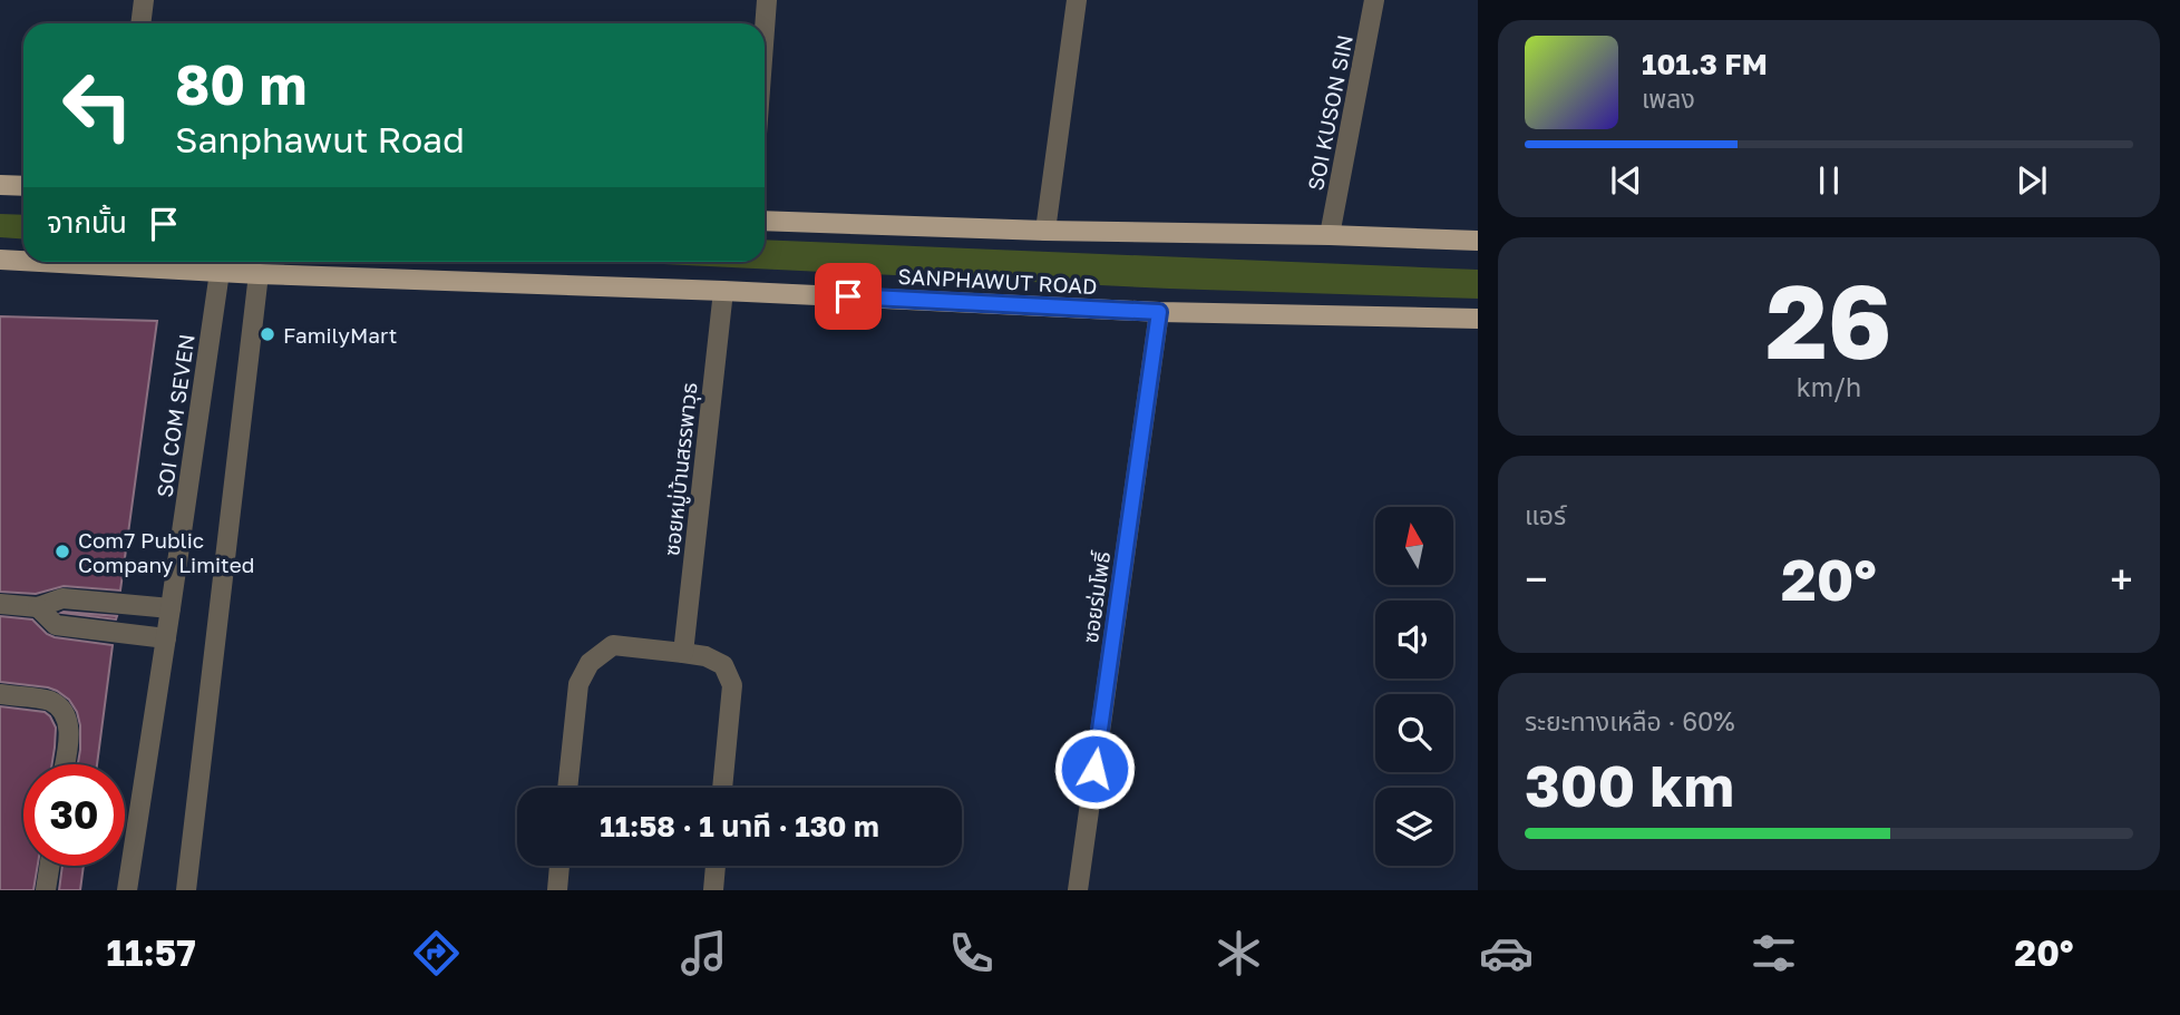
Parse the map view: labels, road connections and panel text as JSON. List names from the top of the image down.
{
  "streets": {
    "main road": ["SANPHAWUT ROAD"],
    "street": [
      "SOI KUSON SIN",
      "SOI COM SEVEN",
      "ซอยหมู่บ้านสรรพาวุธ",
      "ซอยร่มโพธิ์"
    ]
  },
  "crossings": [
    ["SANPHAWUT ROAD", "SOI COM SEVEN"],
    ["SANPHAWUT ROAD", "ซอยหมู่บ้านสรรพาวุธ"],
    ["SANPHAWUT ROAD", "ซอยร่มโพธิ์"]
  ],
  "places": ["FamilyMart", "Com7 Public Company Limited"],
  "north": "top",
  "page": {
    "turn": ["80 m", "Sanphawut Road"],
    "song": ["101.3 FM", "เพลง"],
    "then": "จากนั้น",
    "tile": [
      ["26", "km/h"],
      "แอร์",
      ["ระยะทางเหลือ · 60%", "300 km"]
    ],
    "heat": ["−", "20°", "+"],
    "limit": "30",
    "trip": "11:58 · 1 นาที · 130 m",
    "tabs": ["11:57", "20°"]
  }
}
